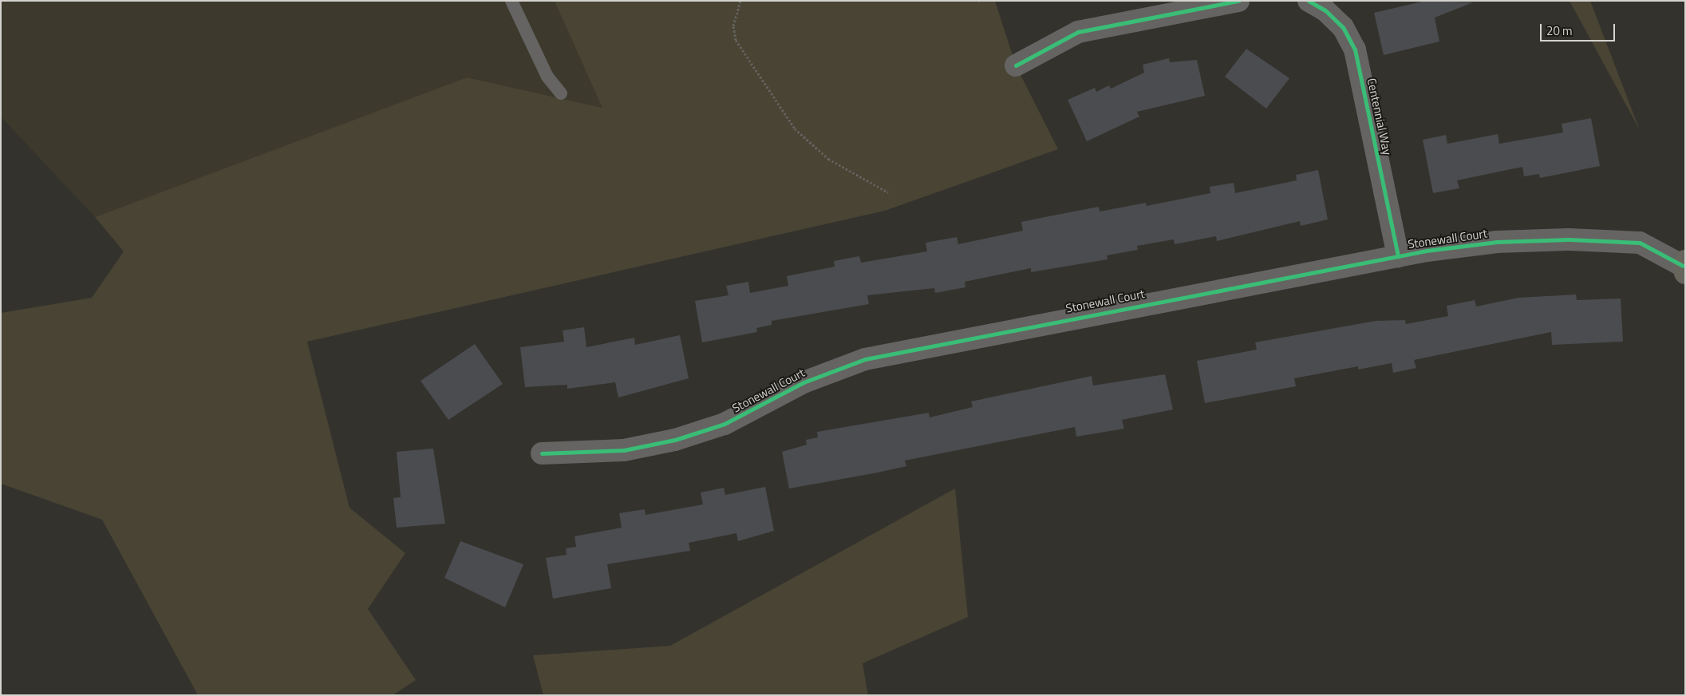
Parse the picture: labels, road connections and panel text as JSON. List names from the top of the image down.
{
  "streets": {
    "street": ["Centennial Way", "Stonewall Court"]
  },
  "crossings": [
    ["Centennial Way", "Stonewall Court"]
  ],
  "scale_bar": "20 m"
}
